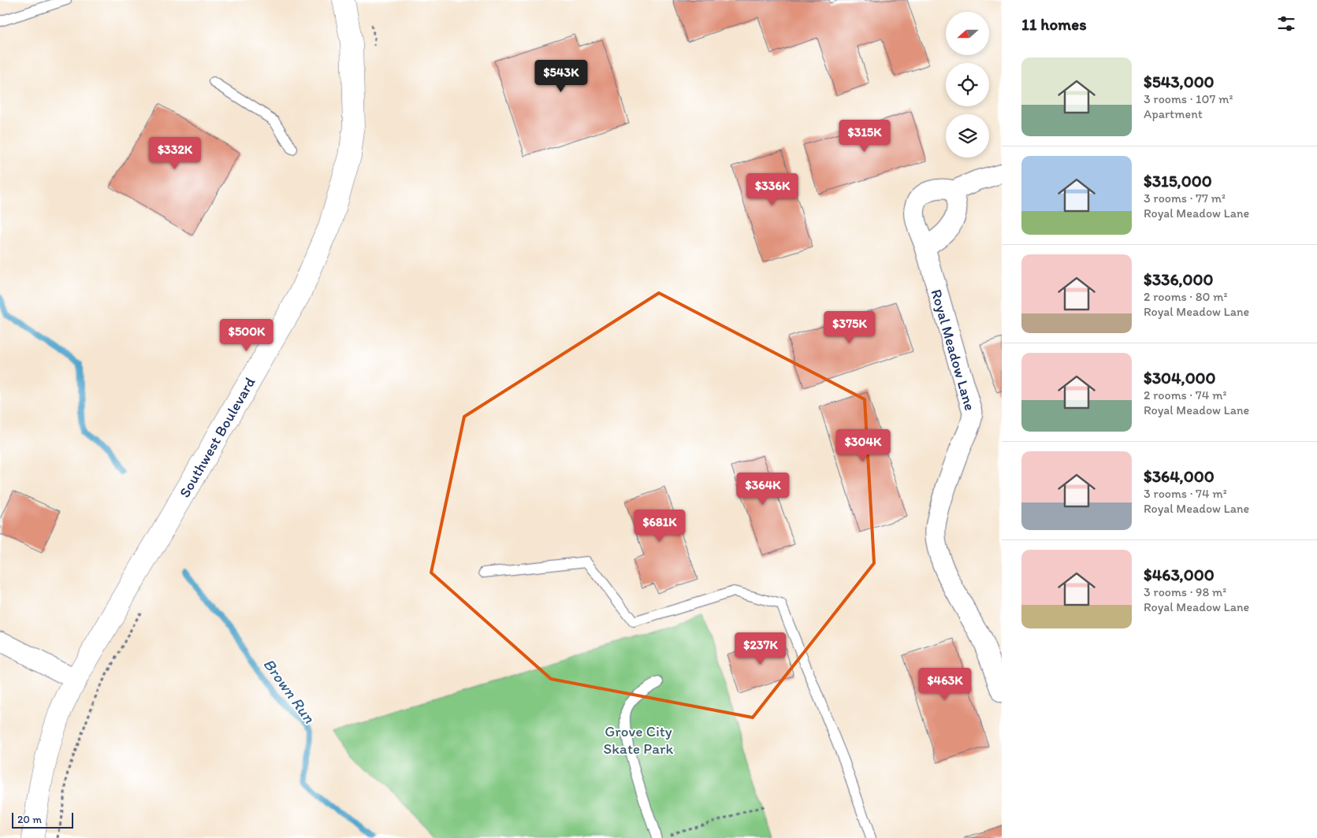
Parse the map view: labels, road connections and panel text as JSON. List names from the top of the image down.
{
  "streets": {
    "street": ["Royal Meadow Lane", "Southwest Boulevard"]
  },
  "water": ["Brown Run"],
  "parks": ["Grove City Skate Park"],
  "scale_bar": "20 m",
  "north": "left",
  "page": {
    "heading": "11 homes",
    "list": [
      {
        "name": "$543,000",
        "note": "3 rooms · 107 m² · Apartment"
      },
      {
        "name": "$315,000",
        "note": "3 rooms · 77 m² · Royal Meadow Lane"
      },
      {
        "name": "$336,000",
        "note": "2 rooms · 80 m² · Royal Meadow Lane"
      },
      {
        "name": "$304,000",
        "note": "2 rooms · 74 m² · Royal Meadow Lane"
      },
      {
        "name": "$364,000",
        "note": "3 rooms · 74 m² · Royal Meadow Lane"
      },
      {
        "name": "$463,000",
        "note": "3 rooms · 98 m² · Royal Meadow Lane"
      }
    ],
    "price": [
      "$543K",
      "$315K",
      "$332K",
      "$336K",
      "$375K",
      "$500K",
      "$304K",
      "$364K",
      "$681K",
      "$237K",
      "$463K"
    ],
    "scale": "20 m"
  }
}
